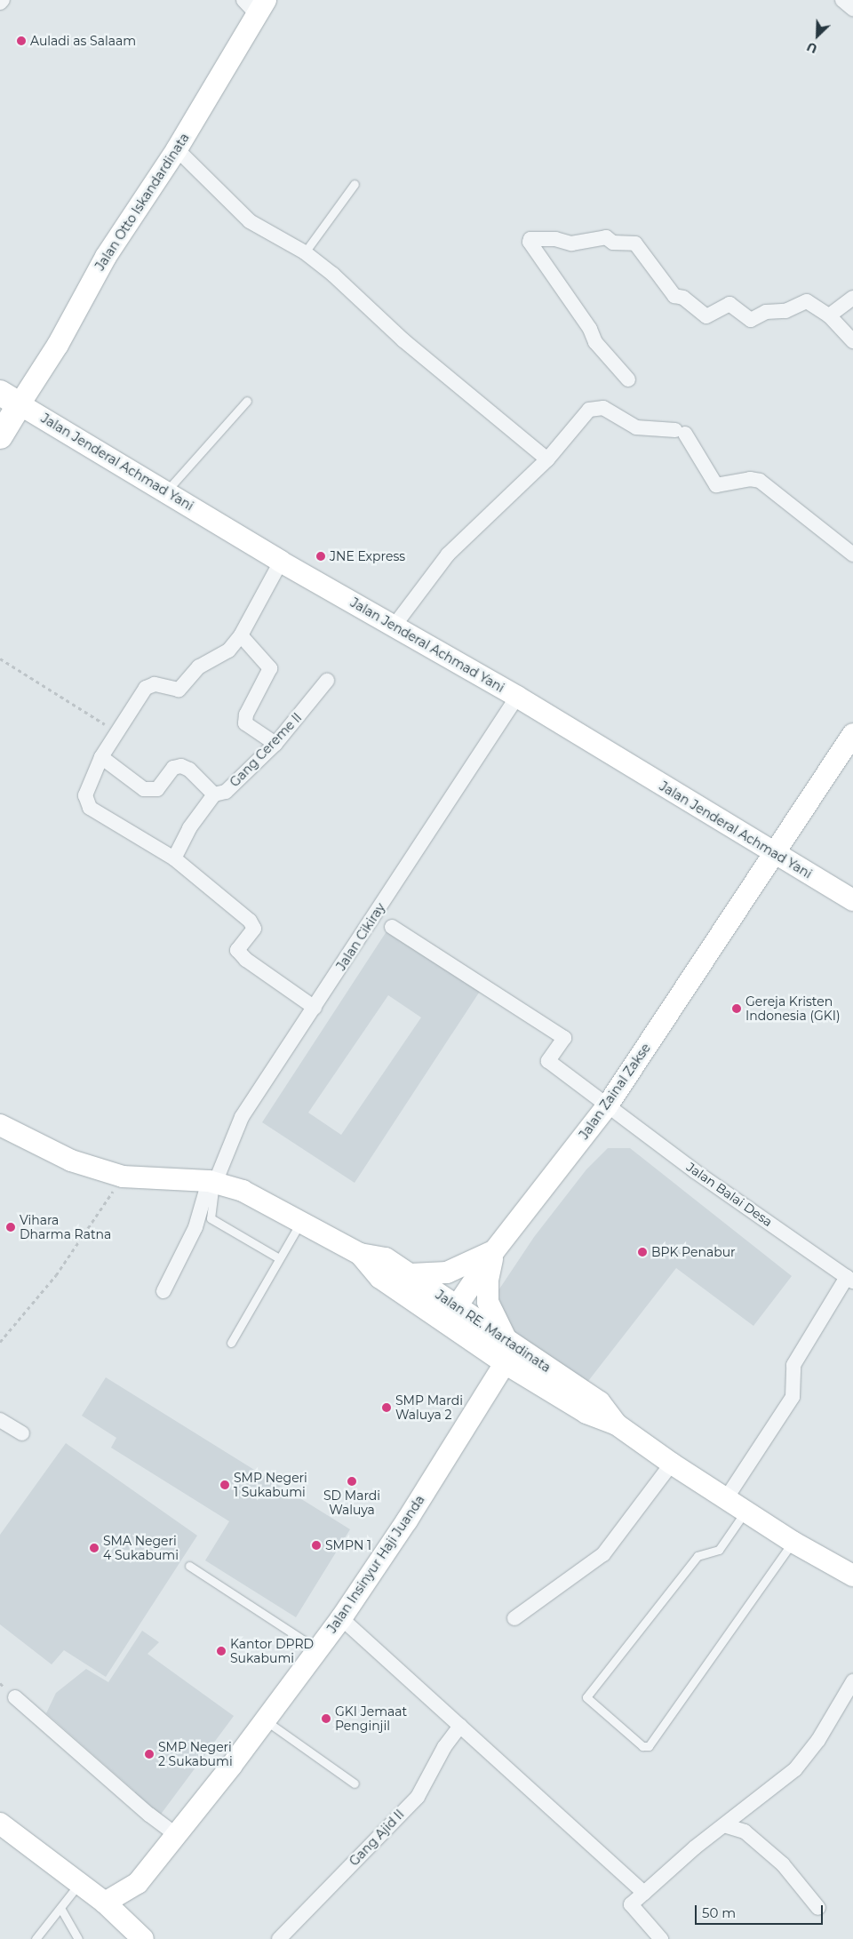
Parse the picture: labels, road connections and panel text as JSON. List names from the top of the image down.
{
  "streets": {
    "main road": [
      "Jalan Otto Iskandardinata",
      "Jalan Jenderal Achmad Yani",
      "Jalan Zainal Zakse",
      "Jalan RE. Martadinata",
      "Jalan Insinyur Haji Juanda"
    ],
    "street": [
      "Gang Cereme ll",
      "Jalan Cikiray",
      "Jalan Balai Desa",
      "Gang Ajid II"
    ]
  },
  "crossings": [
    ["Jalan Otto Iskandardinata", "Jalan Jenderal Achmad Yani"],
    ["Jalan Jenderal Achmad Yani", "Jalan Cikiray"],
    ["Jalan Jenderal Achmad Yani", "Jalan Zainal Zakse"],
    ["Jalan Cikiray", "Jalan RE. Martadinata"],
    ["Jalan Zainal Zakse", "Jalan Balai Desa"],
    ["Jalan Zainal Zakse", "Jalan RE. Martadinata"],
    ["Jalan RE. Martadinata", "Jalan Insinyur Haji Juanda"]
  ],
  "places": [
    "Auladi as Salaam",
    "JNE Express",
    "Gereja Kristen Indonesia (GKI)",
    "Vihara Dharma Ratna",
    "BPK Penabur",
    "SMP Mardi Waluya 2",
    "SD Mardi Waluya",
    "SMP Negeri 1 Sukabumi",
    "SMPN 1",
    "SMA Negeri 4 Sukabumi",
    "Kantor DPRD Sukabumi",
    "GKI Jemaat Penginjil",
    "SMP Negeri 2 Sukabumi"
  ],
  "scale_bar": "50 m",
  "north": "bottom left"
}
